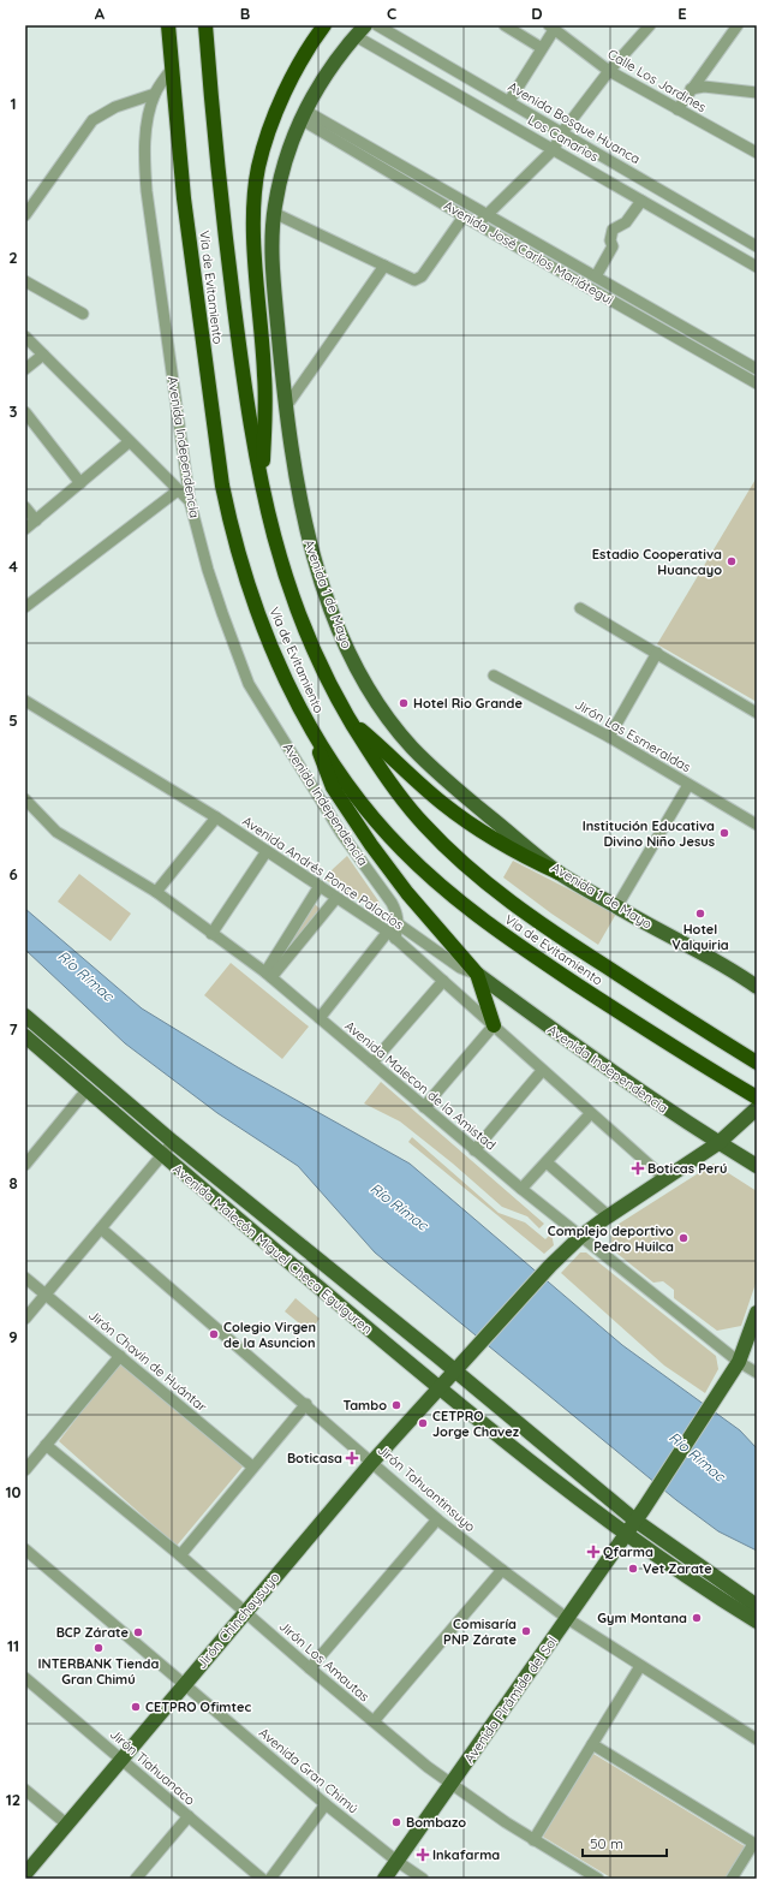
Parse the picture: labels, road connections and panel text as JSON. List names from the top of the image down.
{
  "streets": {
    "highway": ["Vía de Evitamiento"],
    "main road": [
      "Avenida Independencia",
      "Avenida 1 de Mayo",
      "Avenida Malecón Miguel Checa Eguiguren",
      "Jirón Chinchaysuyo",
      "Avenida Pirámide del Sol"
    ],
    "street": [
      "Calle Los Jardines",
      "Avenida Bosque Huanca",
      "Los Canarios",
      "Avenida José Carlos Mariátegui",
      "Jirón Las Esmeraldas",
      "Avenida Andrés Ponce Palacios",
      "Avenida Malecon de la Amistad",
      "Jirón Chavín de Huántar",
      "Jirón Tahuantinsuyo",
      "Jirón Los Amautas",
      "Jirón Tiahuanaco",
      "Avenida Gran Chimú"
    ]
  },
  "crossings": [
    ["Los Canarios", "Avenida 1 de Mayo"],
    ["Avenida José Carlos Mariátegui", "Avenida 1 de Mayo"],
    ["Vía de Evitamiento", "Avenida Independencia"],
    ["Avenida Malecón Miguel Checa Eguiguren", "Jirón Chinchaysuyo"],
    ["Avenida Malecón Miguel Checa Eguiguren", "Avenida Pirámide del Sol"],
    ["Jirón Tahuantinsuyo", "Jirón Chinchaysuyo"],
    ["Jirón Tahuantinsuyo", "Avenida Pirámide del Sol"],
    ["Jirón Chinchaysuyo", "Jirón Los Amautas"],
    ["Jirón Chinchaysuyo", "Jirón Tiahuanaco"],
    ["Jirón Chinchaysuyo", "Avenida Gran Chimú"],
    ["Jirón Los Amautas", "Avenida Pirámide del Sol"],
    ["Avenida Pirámide del Sol", "Avenida Gran Chimú"]
  ],
  "water": ["Río Rímac"],
  "places": {
    "other": [
      "Estadio Cooperativa Huancayo",
      "Hotel Rio Grande",
      "Institución Educativa Divino Niño Jesus",
      "Hotel Valquiria",
      "Complejo deportivo Pedro Huilca",
      "Colegio Virgen de la Asuncion",
      "Tambo",
      "CETPRO Jorge Chavez",
      "Vet Zarate",
      "Gym Montana",
      "Comisaría PNP Zárate",
      "BCP Zárate",
      "INTERBANK Tienda Gran Chimú",
      "CETPRO Ofimtec",
      "Bombazo"
    ],
    "health": [
      "Boticas Perú",
      "Boticasa",
      "Qfarma",
      "Inkafarma"
    ]
  },
  "scale_bar": "50 m",
  "grid": {
    "columns": [
      "A",
      "B",
      "C",
      "D",
      "E"
    ],
    "rows": [
      "1",
      "2",
      "3",
      "4",
      "5",
      "6",
      "7",
      "8",
      "9",
      "10",
      "11",
      "12"
    ]
  }
}
